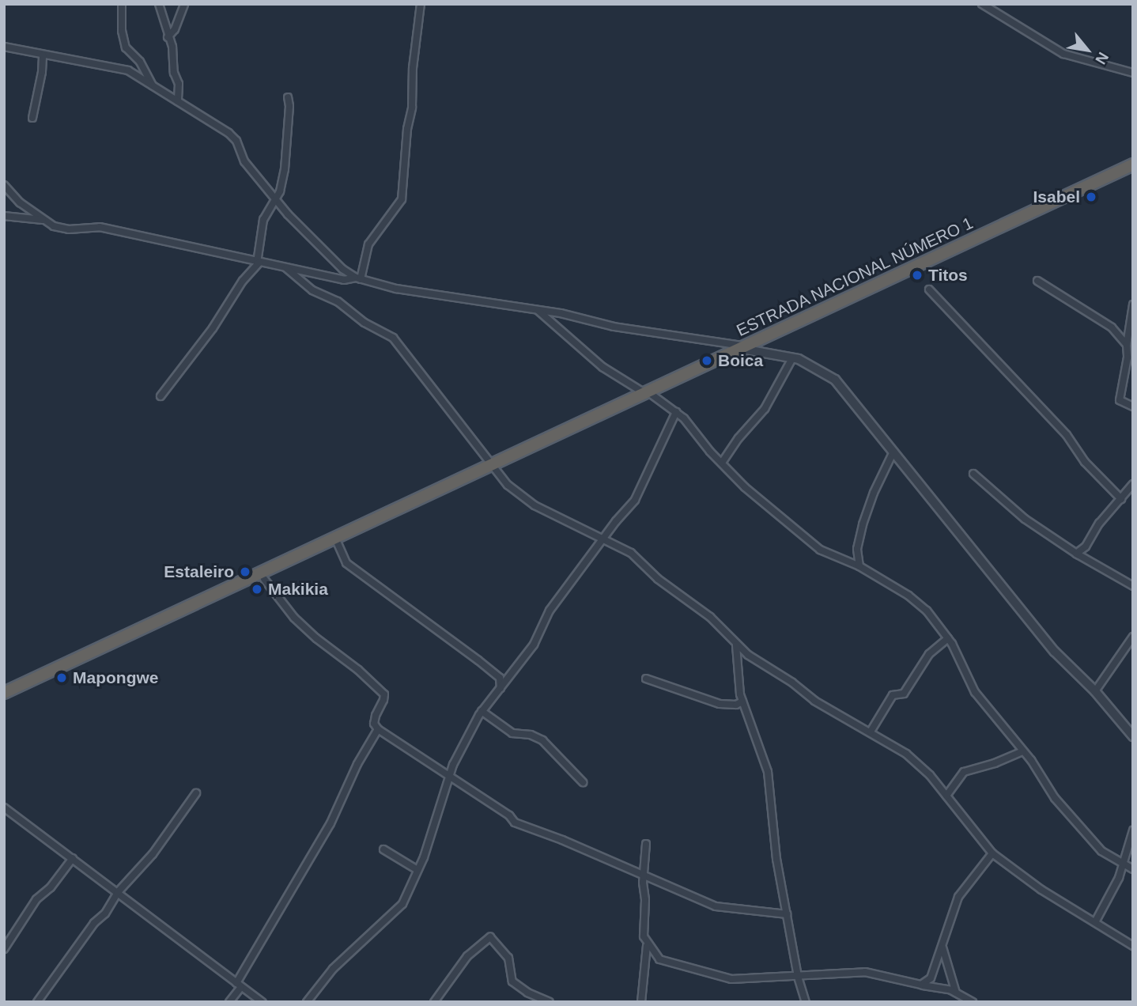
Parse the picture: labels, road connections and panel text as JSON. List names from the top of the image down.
{
  "streets": {
    "highway": ["ESTRADA NACIONAL NÚMERO 1"]
  },
  "places": [
    "Isabel",
    "Titos",
    "Boica",
    "Estaleiro",
    "Makikia",
    "Mapongwe"
  ],
  "north": "bottom right"
}
